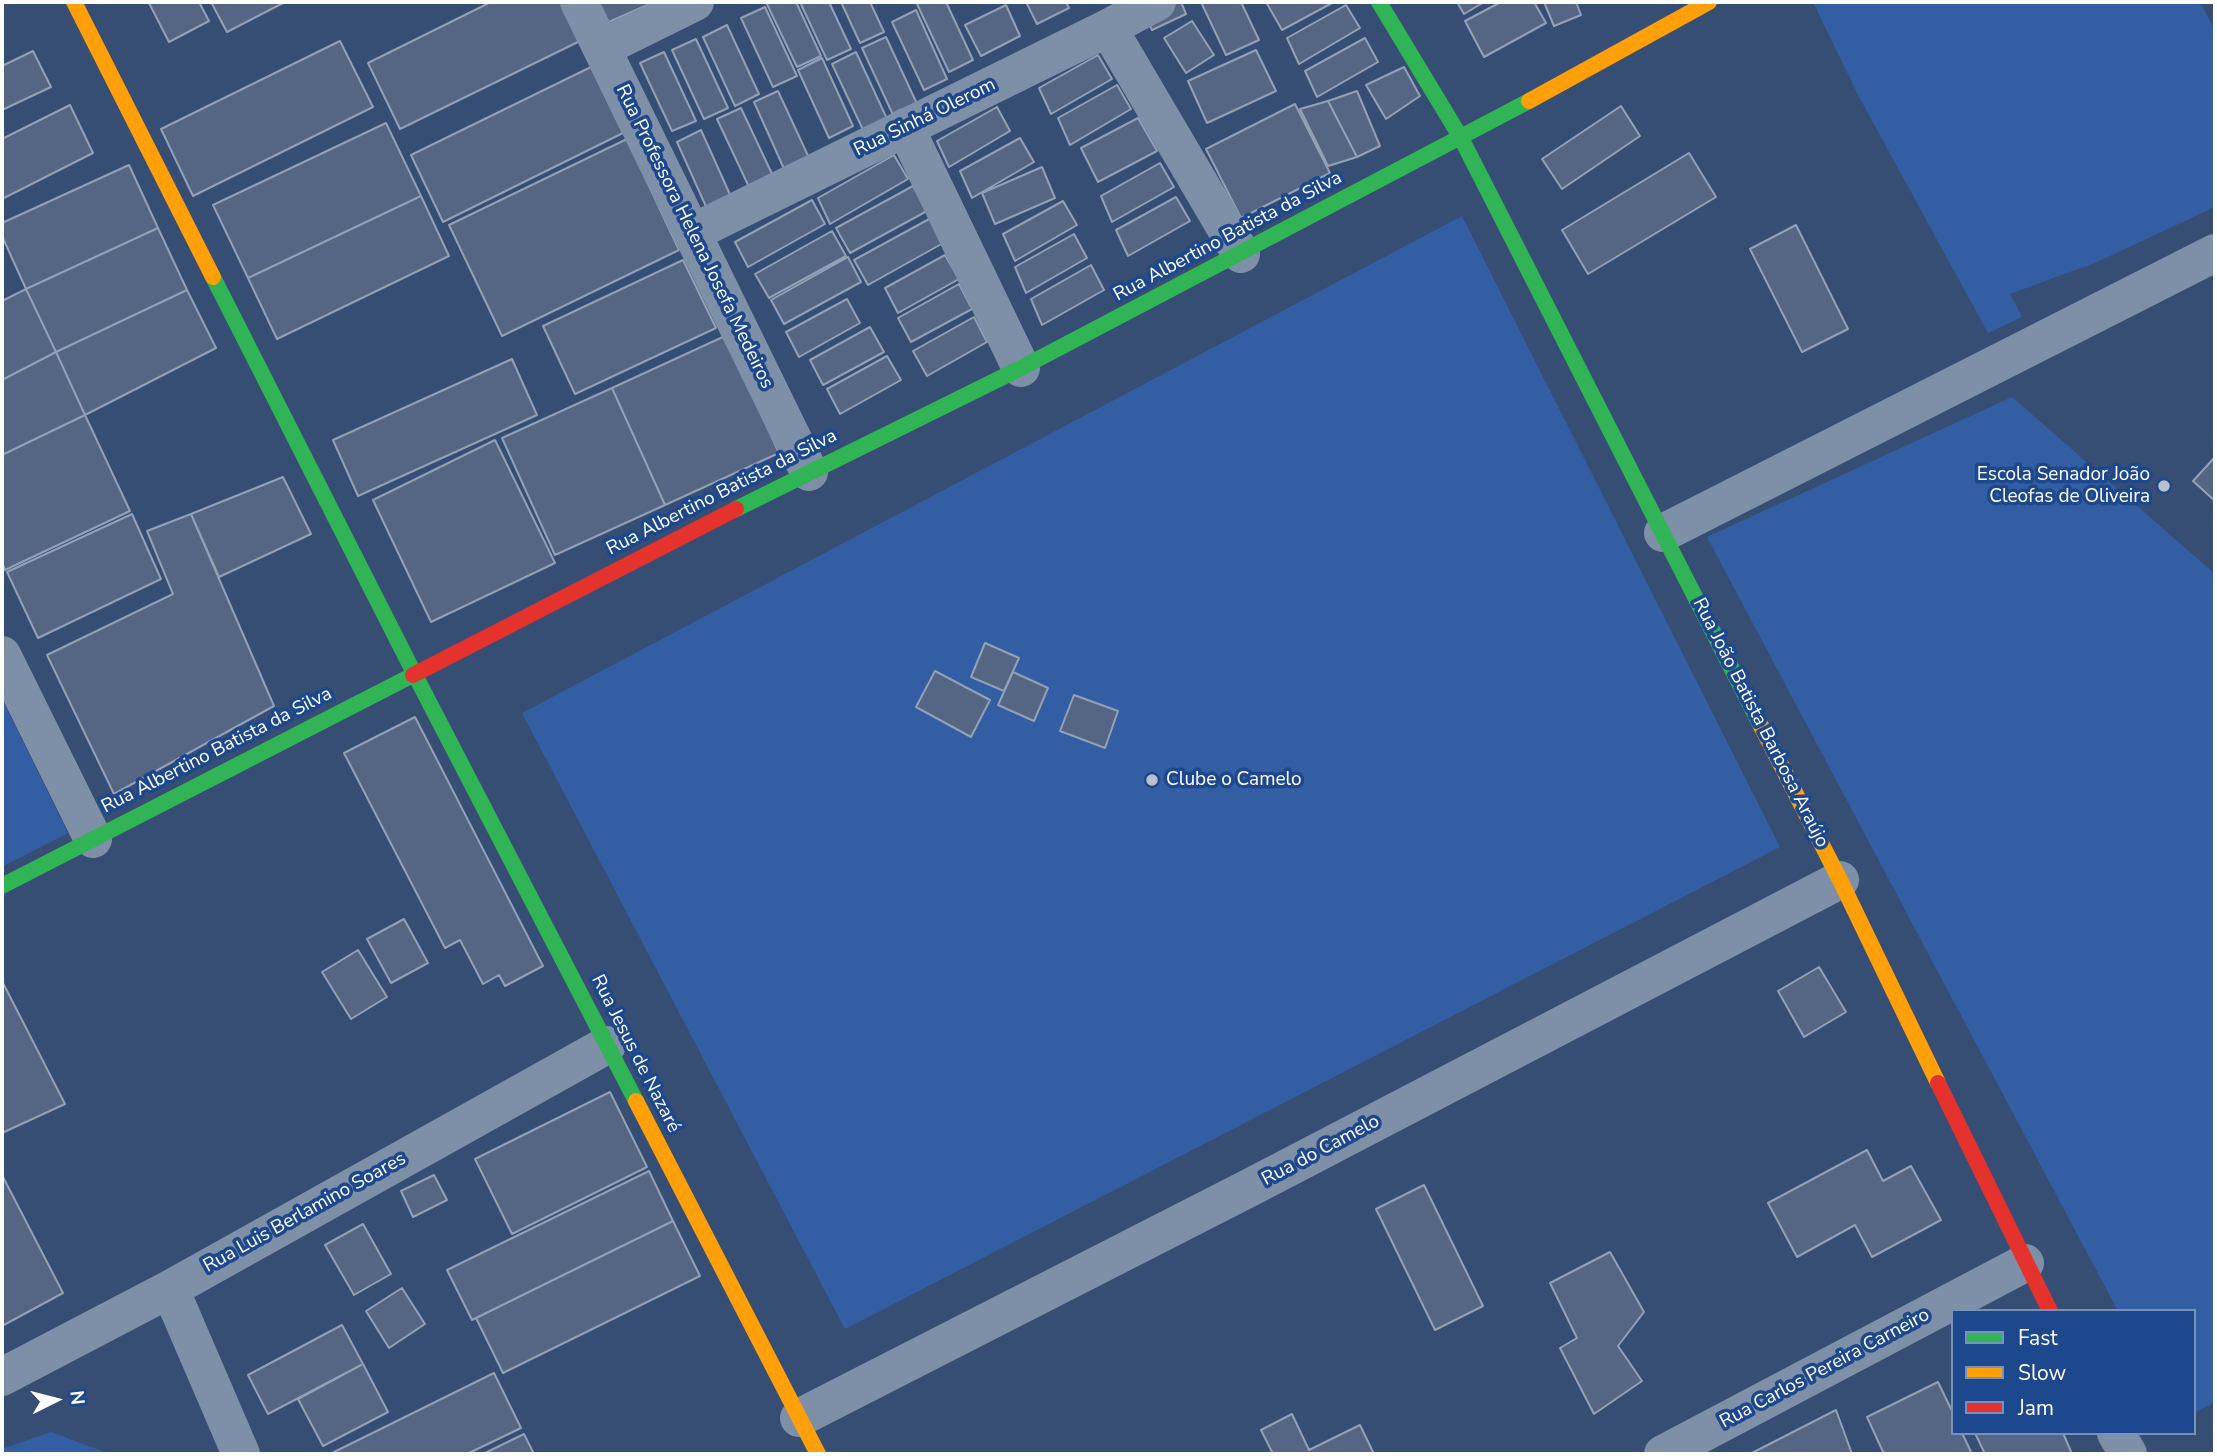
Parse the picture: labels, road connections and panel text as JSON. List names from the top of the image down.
{
  "streets": {
    "street": [
      "Rua Sinhá Olerom",
      "Rua Professora Helena Josefa Medeiros",
      "Rua Albertino Batista da Silva",
      "Rua João Batista Barbosa Araújo",
      "Rua Jesus de Nazaré",
      "Rua do Camelo",
      "Rua Luis Berlamino Soares",
      "Rua Carlos Pereira Carneiro"
    ]
  },
  "crossings": [
    ["Rua Sinhá Olerom", "Rua Professora Helena Josefa Medeiros"],
    ["Rua Professora Helena Josefa Medeiros", "Rua Albertino Batista da Silva"],
    ["Rua Albertino Batista da Silva", "Rua João Batista Barbosa Araújo"],
    ["Rua Albertino Batista da Silva", "Rua Jesus de Nazaré"],
    ["Rua João Batista Barbosa Araújo", "Rua do Camelo"],
    ["Rua João Batista Barbosa Araújo", "Rua Carlos Pereira Carneiro"],
    ["Rua Jesus de Nazaré", "Rua do Camelo"],
    ["Rua Jesus de Nazaré", "Rua Luis Berlamino Soares"]
  ],
  "places": ["Escola Senador João Cleofas de Oliveira", "Clube o Camelo"],
  "legend": ["Fast", "Slow", "Jam"],
  "north": "right"
}
